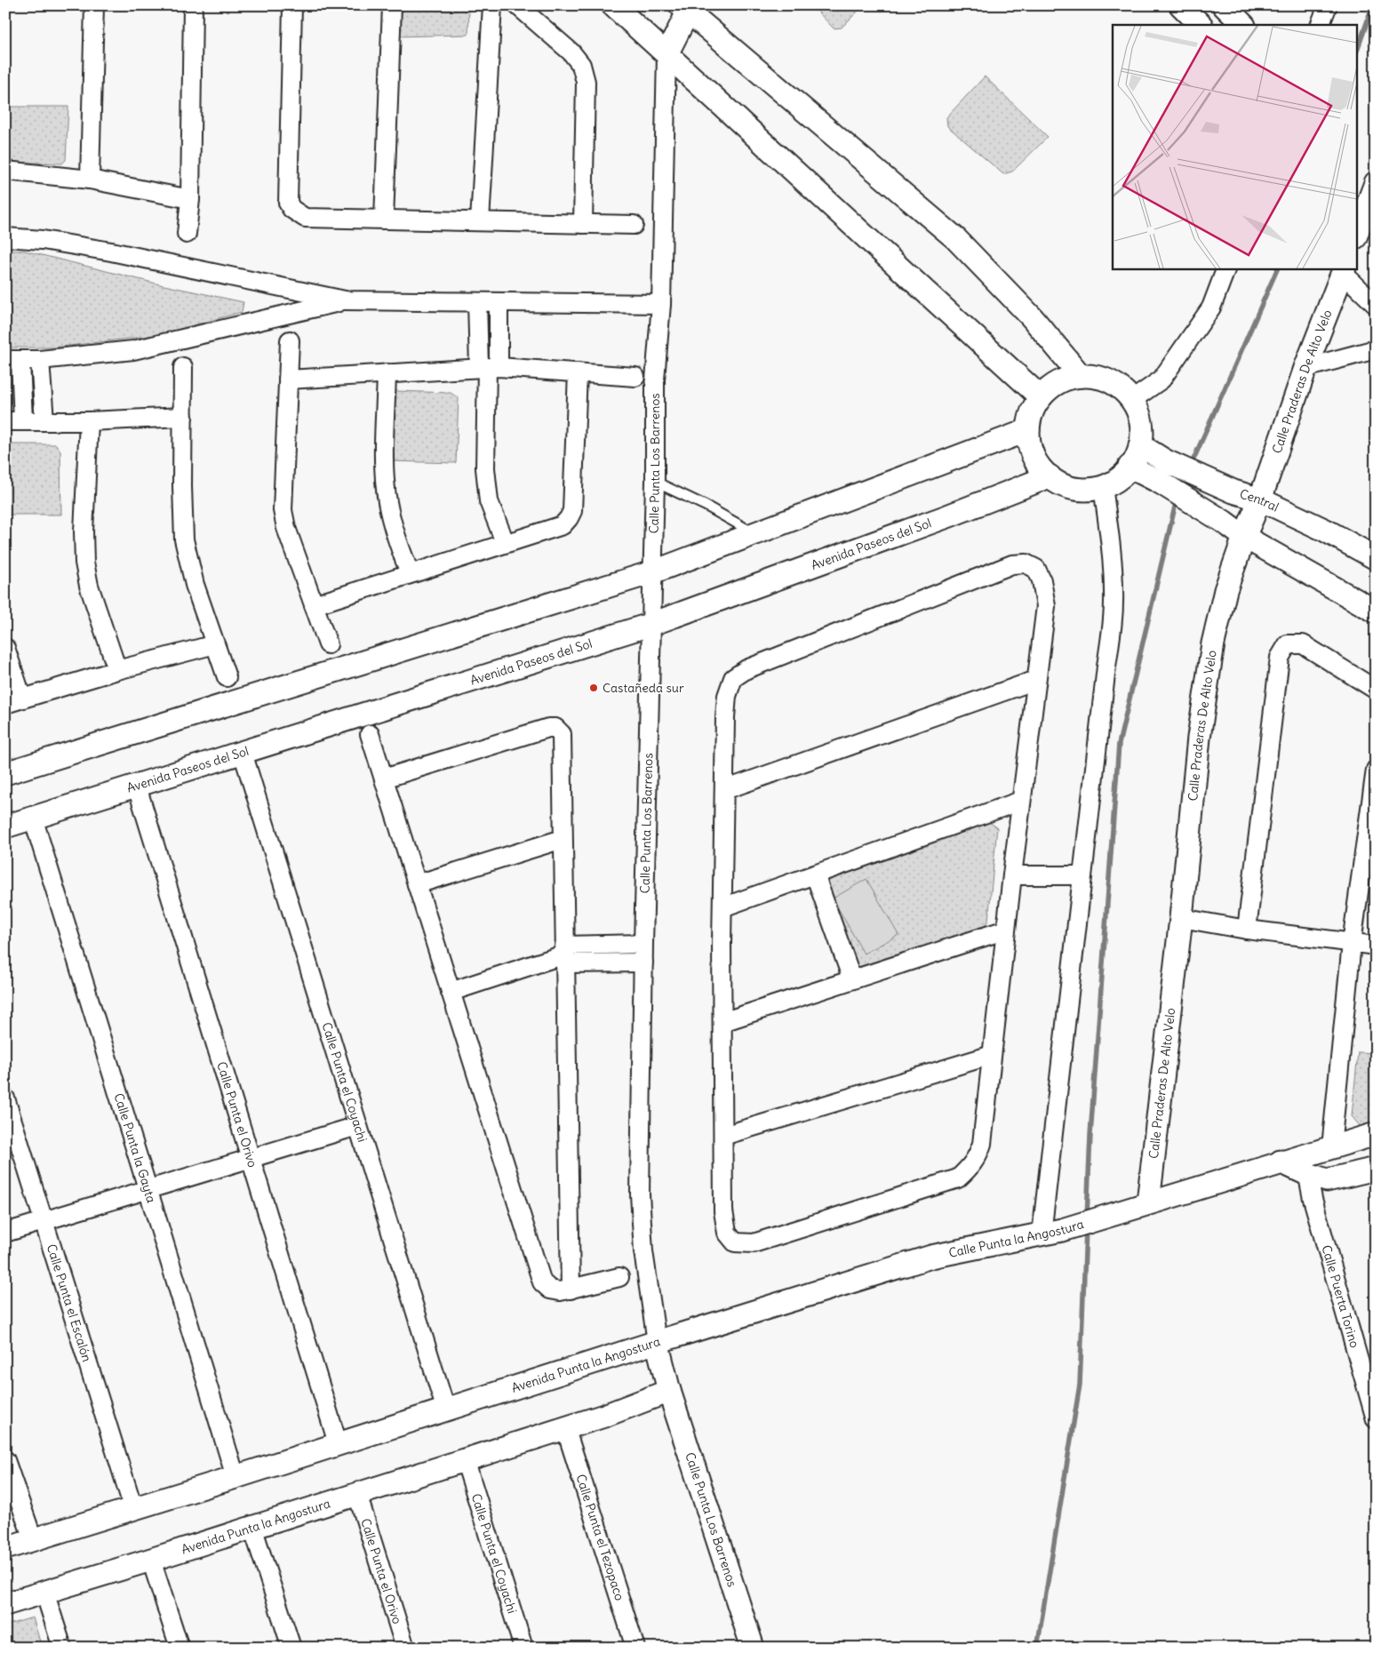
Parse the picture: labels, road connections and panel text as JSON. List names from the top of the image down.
{
  "streets": {
    "street": [
      "Calle Praderas De Alto Velo",
      "Calle Punta Los Barrenos",
      "Central",
      "Avenida Paseos del Sol",
      "Calle Punta el Coyachi",
      "Calle Punta el Orivo",
      "Calle Punta la Gayta",
      "Calle Punta la Angostura",
      "Calle Puerta Torino",
      "Calle Punta el Escalón",
      "Avenida Punta la Angostura",
      "Calle Punta el Tezopaco"
    ]
  },
  "crossings": [
    ["Calle Praderas De Alto Velo", "Central"],
    ["Calle Praderas De Alto Velo", "Calle Punta la Angostura"],
    ["Calle Punta Los Barrenos", "Avenida Paseos del Sol"],
    ["Calle Punta Los Barrenos", "Calle Punta la Angostura"],
    ["Calle Punta Los Barrenos", "Avenida Punta la Angostura"],
    ["Central", "Avenida Paseos del Sol"],
    ["Avenida Paseos del Sol", "Calle Punta el Coyachi"],
    ["Avenida Paseos del Sol", "Calle Punta el Orivo"],
    ["Avenida Paseos del Sol", "Calle Punta la Gayta"],
    ["Calle Punta el Coyachi", "Avenida Punta la Angostura"],
    ["Calle Punta el Orivo", "Avenida Punta la Angostura"],
    ["Calle Punta la Gayta", "Avenida Punta la Angostura"],
    ["Calle Punta la Angostura", "Calle Puerta Torino"],
    ["Calle Punta la Angostura", "Avenida Punta la Angostura"],
    ["Calle Punta el Escalón", "Avenida Punta la Angostura"],
    ["Avenida Punta la Angostura", "Calle Punta el Tezopaco"]
  ],
  "places": ["Castañeda sur"]
}
